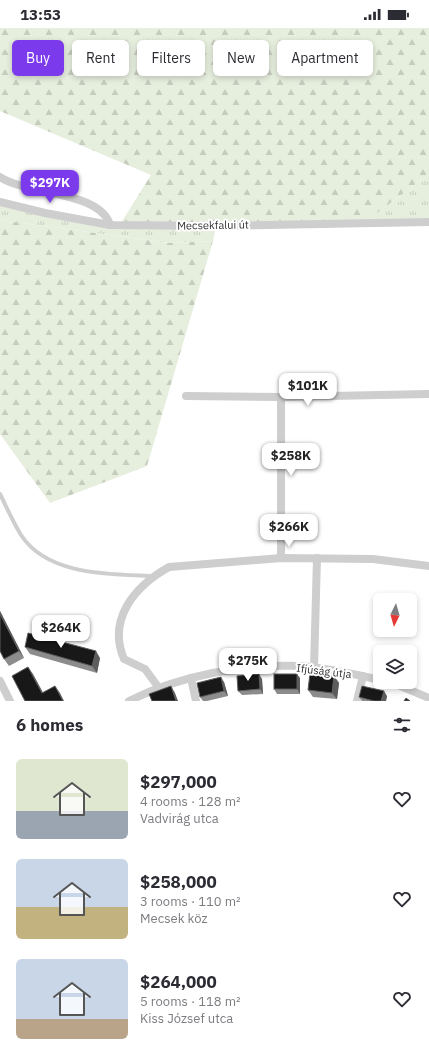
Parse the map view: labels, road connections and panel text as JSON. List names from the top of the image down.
{
  "streets": {
    "street": ["Mecsekfalui út", "Ifjúság útja"]
  },
  "north": "bottom",
  "page": {
    "status": "13:53",
    "chip": [
      "Buy",
      "Rent",
      "Filters",
      "New",
      "Apartment"
    ],
    "price": [
      "$297K",
      "$101K",
      "$258K",
      "$266K",
      "$264K",
      "$275K"
    ],
    "heading": "6 homes",
    "list": [
      {
        "name": "$297,000",
        "note": "4 rooms · 128 m² · Vadvirág utca"
      },
      {
        "name": "$258,000",
        "note": "3 rooms · 110 m² · Mecsek köz"
      },
      {
        "name": "$264,000",
        "note": "5 rooms · 118 m² · Kiss József utca"
      }
    ]
  }
}
